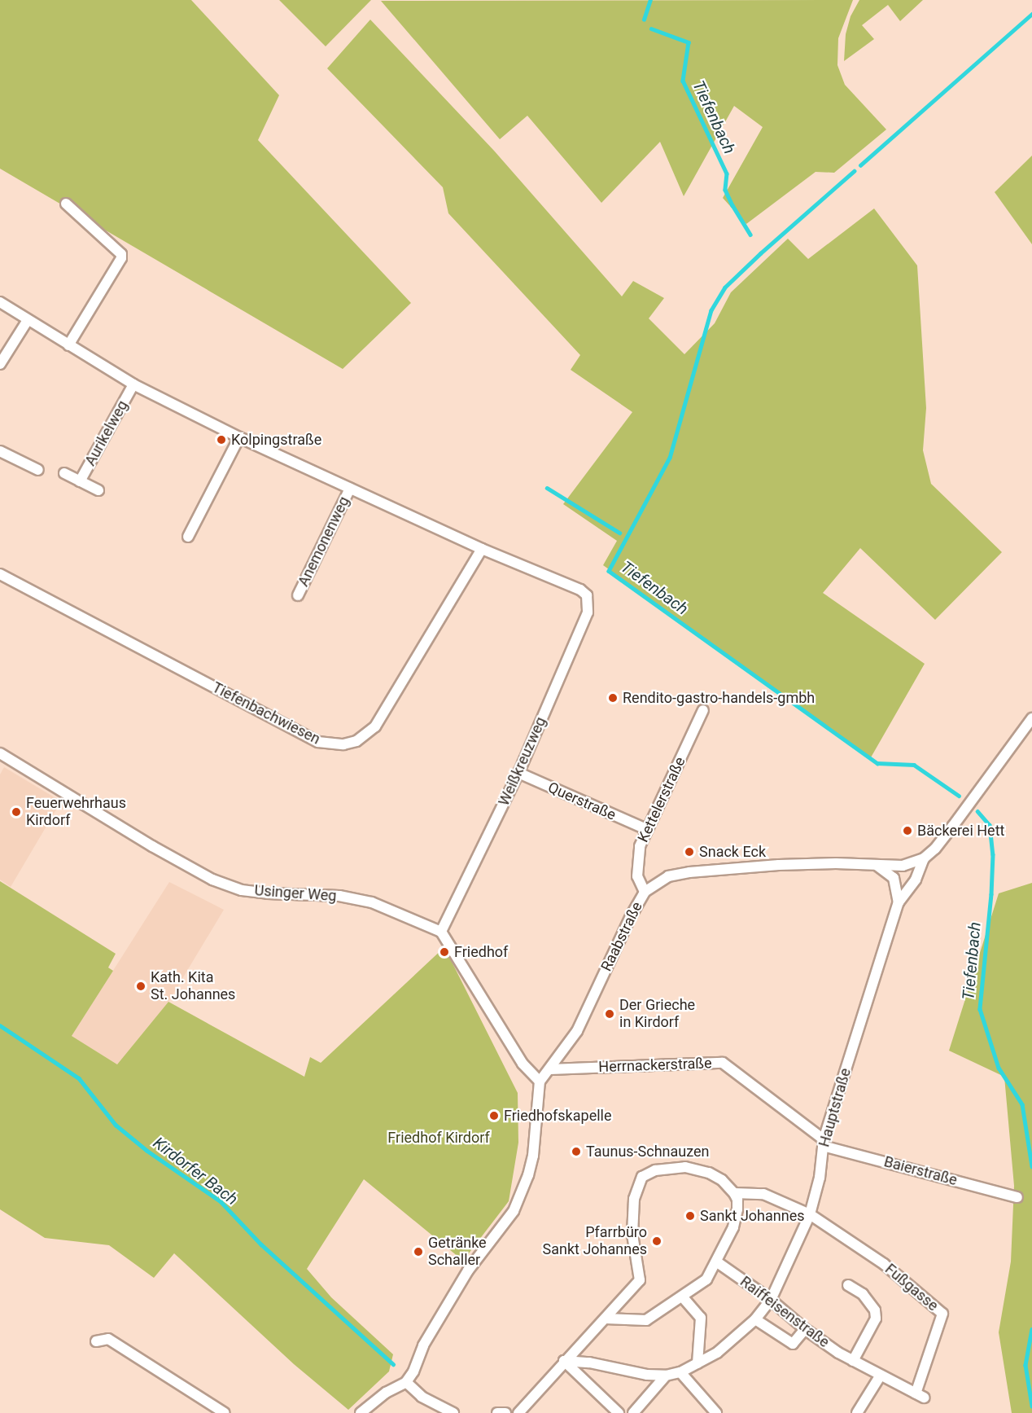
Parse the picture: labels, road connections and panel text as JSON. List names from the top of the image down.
{
  "streets": {
    "street": [
      "Aurikelweg",
      "Anemonenweg",
      "Tiefenbachwiesen",
      "Weißkreuzweg",
      "Kettelerstraße",
      "Querstraße",
      "Usinger Weg",
      "Raabstraße",
      "Herrnackerstraße",
      "Hauptstraße",
      "Baierstraße",
      "Fußgasse",
      "Raiffeisenstraße"
    ]
  },
  "crossings": [
    ["Tiefenbachwiesen", "Weißkreuzweg"],
    ["Weißkreuzweg", "Querstraße"],
    ["Weißkreuzweg", "Usinger Weg"],
    ["Kettelerstraße", "Querstraße"],
    ["Kettelerstraße", "Raabstraße"],
    ["Raabstraße", "Herrnackerstraße"],
    ["Raabstraße", "Hauptstraße"],
    ["Herrnackerstraße", "Hauptstraße"],
    ["Herrnackerstraße", "Baierstraße"],
    ["Hauptstraße", "Baierstraße"],
    ["Hauptstraße", "Fußgasse"],
    ["Hauptstraße", "Raiffeisenstraße"],
    ["Fußgasse", "Raiffeisenstraße"]
  ],
  "water": ["Tiefenbach", "Kirdorfer Bach"],
  "parks": ["Friedhof Kirdorf"],
  "places": [
    "Kolpingstraße",
    "Rendito-gastro-handels-gmbh",
    "Feuerwehrhaus Kirdorf",
    "Bäckerei Hett",
    "Snack Eck",
    "Friedhof",
    "Kath. Kita St. Johannes",
    "Der Grieche in Kirdorf",
    "Friedhofskapelle",
    "Taunus-Schnauzen",
    "Sankt Johannes",
    "Pfarrbüro Sankt Johannes",
    "Getränke Schaller"
  ]
}
